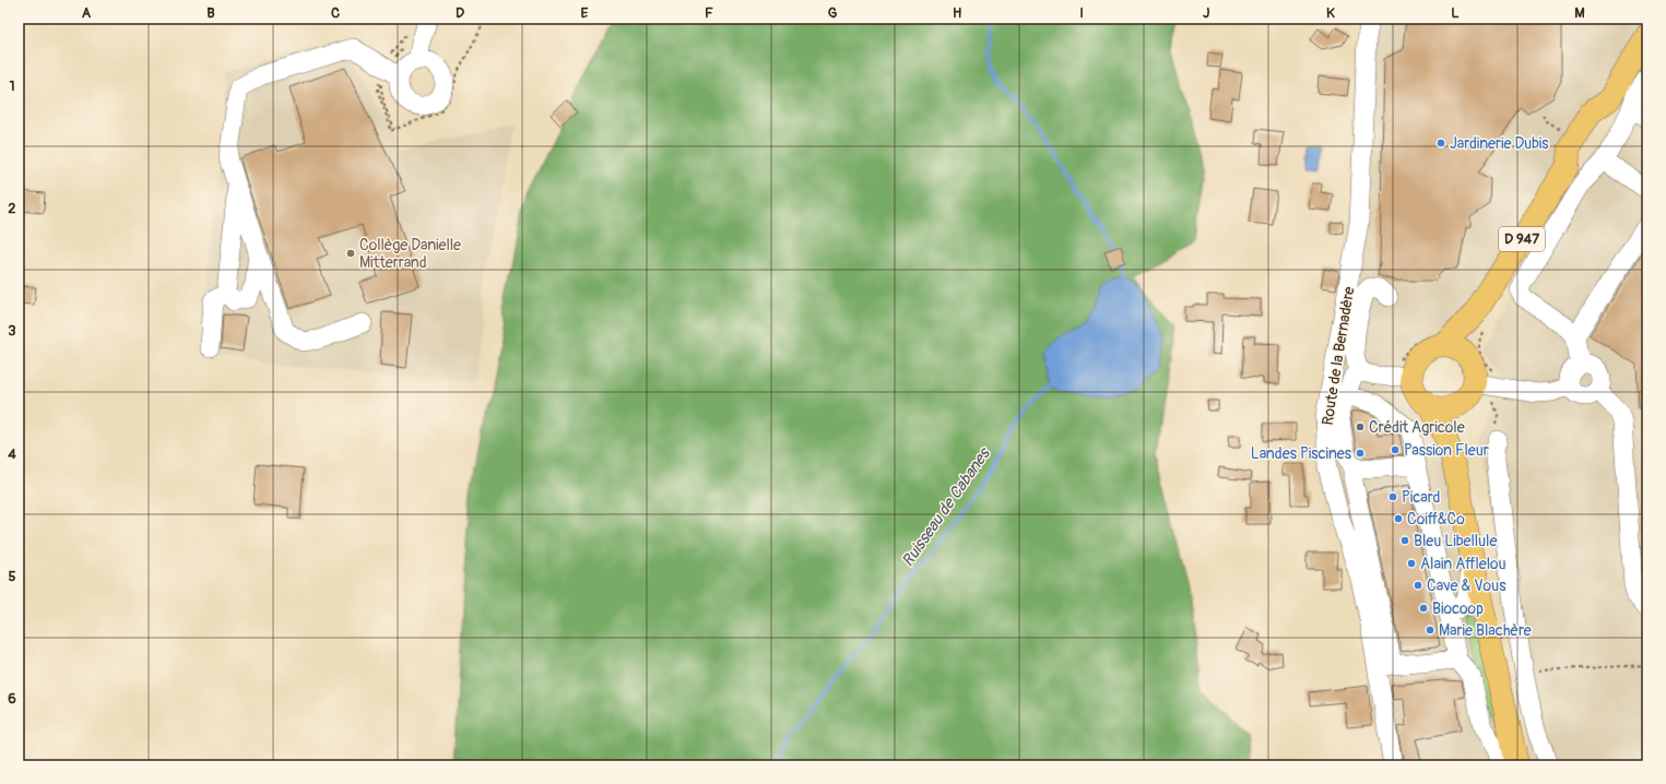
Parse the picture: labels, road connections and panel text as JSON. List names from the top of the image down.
{
  "streets": {
    "main road": ["D 947"],
    "street": ["Route de la Bernadère"]
  },
  "water": ["Ruisseau de Cabanes"],
  "places": [
    "Jardinerie Dubis",
    "Collège Danielle Mitterrand",
    "Crédit Agricole",
    "Passion Fleur",
    "Landes Piscines",
    "Picard",
    "Coiff&Co",
    "Bleu Libellule",
    "Alain Afflelou",
    "Cave & Vous",
    "Biocoop",
    "Marie Blachère"
  ],
  "grid": {
    "columns": [
      "A",
      "B",
      "C",
      "D",
      "E",
      "F",
      "G",
      "H",
      "I",
      "J",
      "K",
      "L",
      "M"
    ],
    "rows": [
      "1",
      "2",
      "3",
      "4",
      "5",
      "6"
    ]
  }
}
